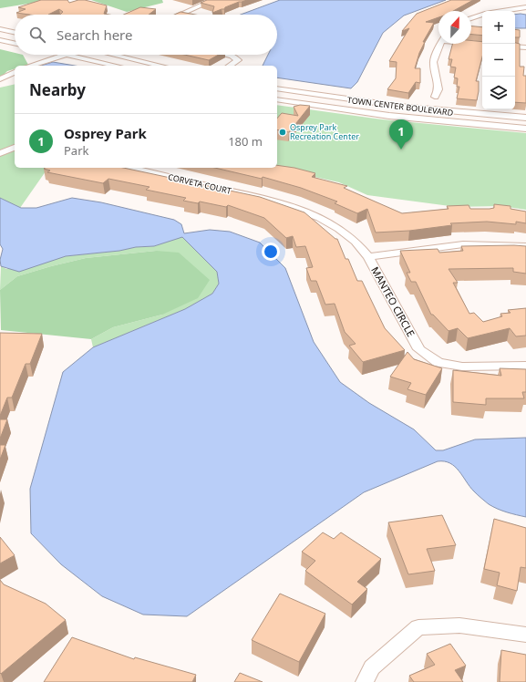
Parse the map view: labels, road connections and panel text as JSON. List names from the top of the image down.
{
  "streets": {
    "street": ["TOWN CENTER BOULEVARD", "CORVETA COURT", "MANTEO CIRCLE"]
  },
  "crossings": [
    ["CORVETA COURT", "MANTEO CIRCLE"]
  ],
  "places": ["Osprey Park Recreation Center"],
  "north": "top",
  "page": {
    "map_buttons": ["+", "−"],
    "search": "Search here",
    "heading": "Nearby",
    "list": [
      {
        "mark": "1",
        "name": "Osprey Park",
        "note": "Park",
        "value": "180 m"
      }
    ],
    "pins": "1"
  }
}
